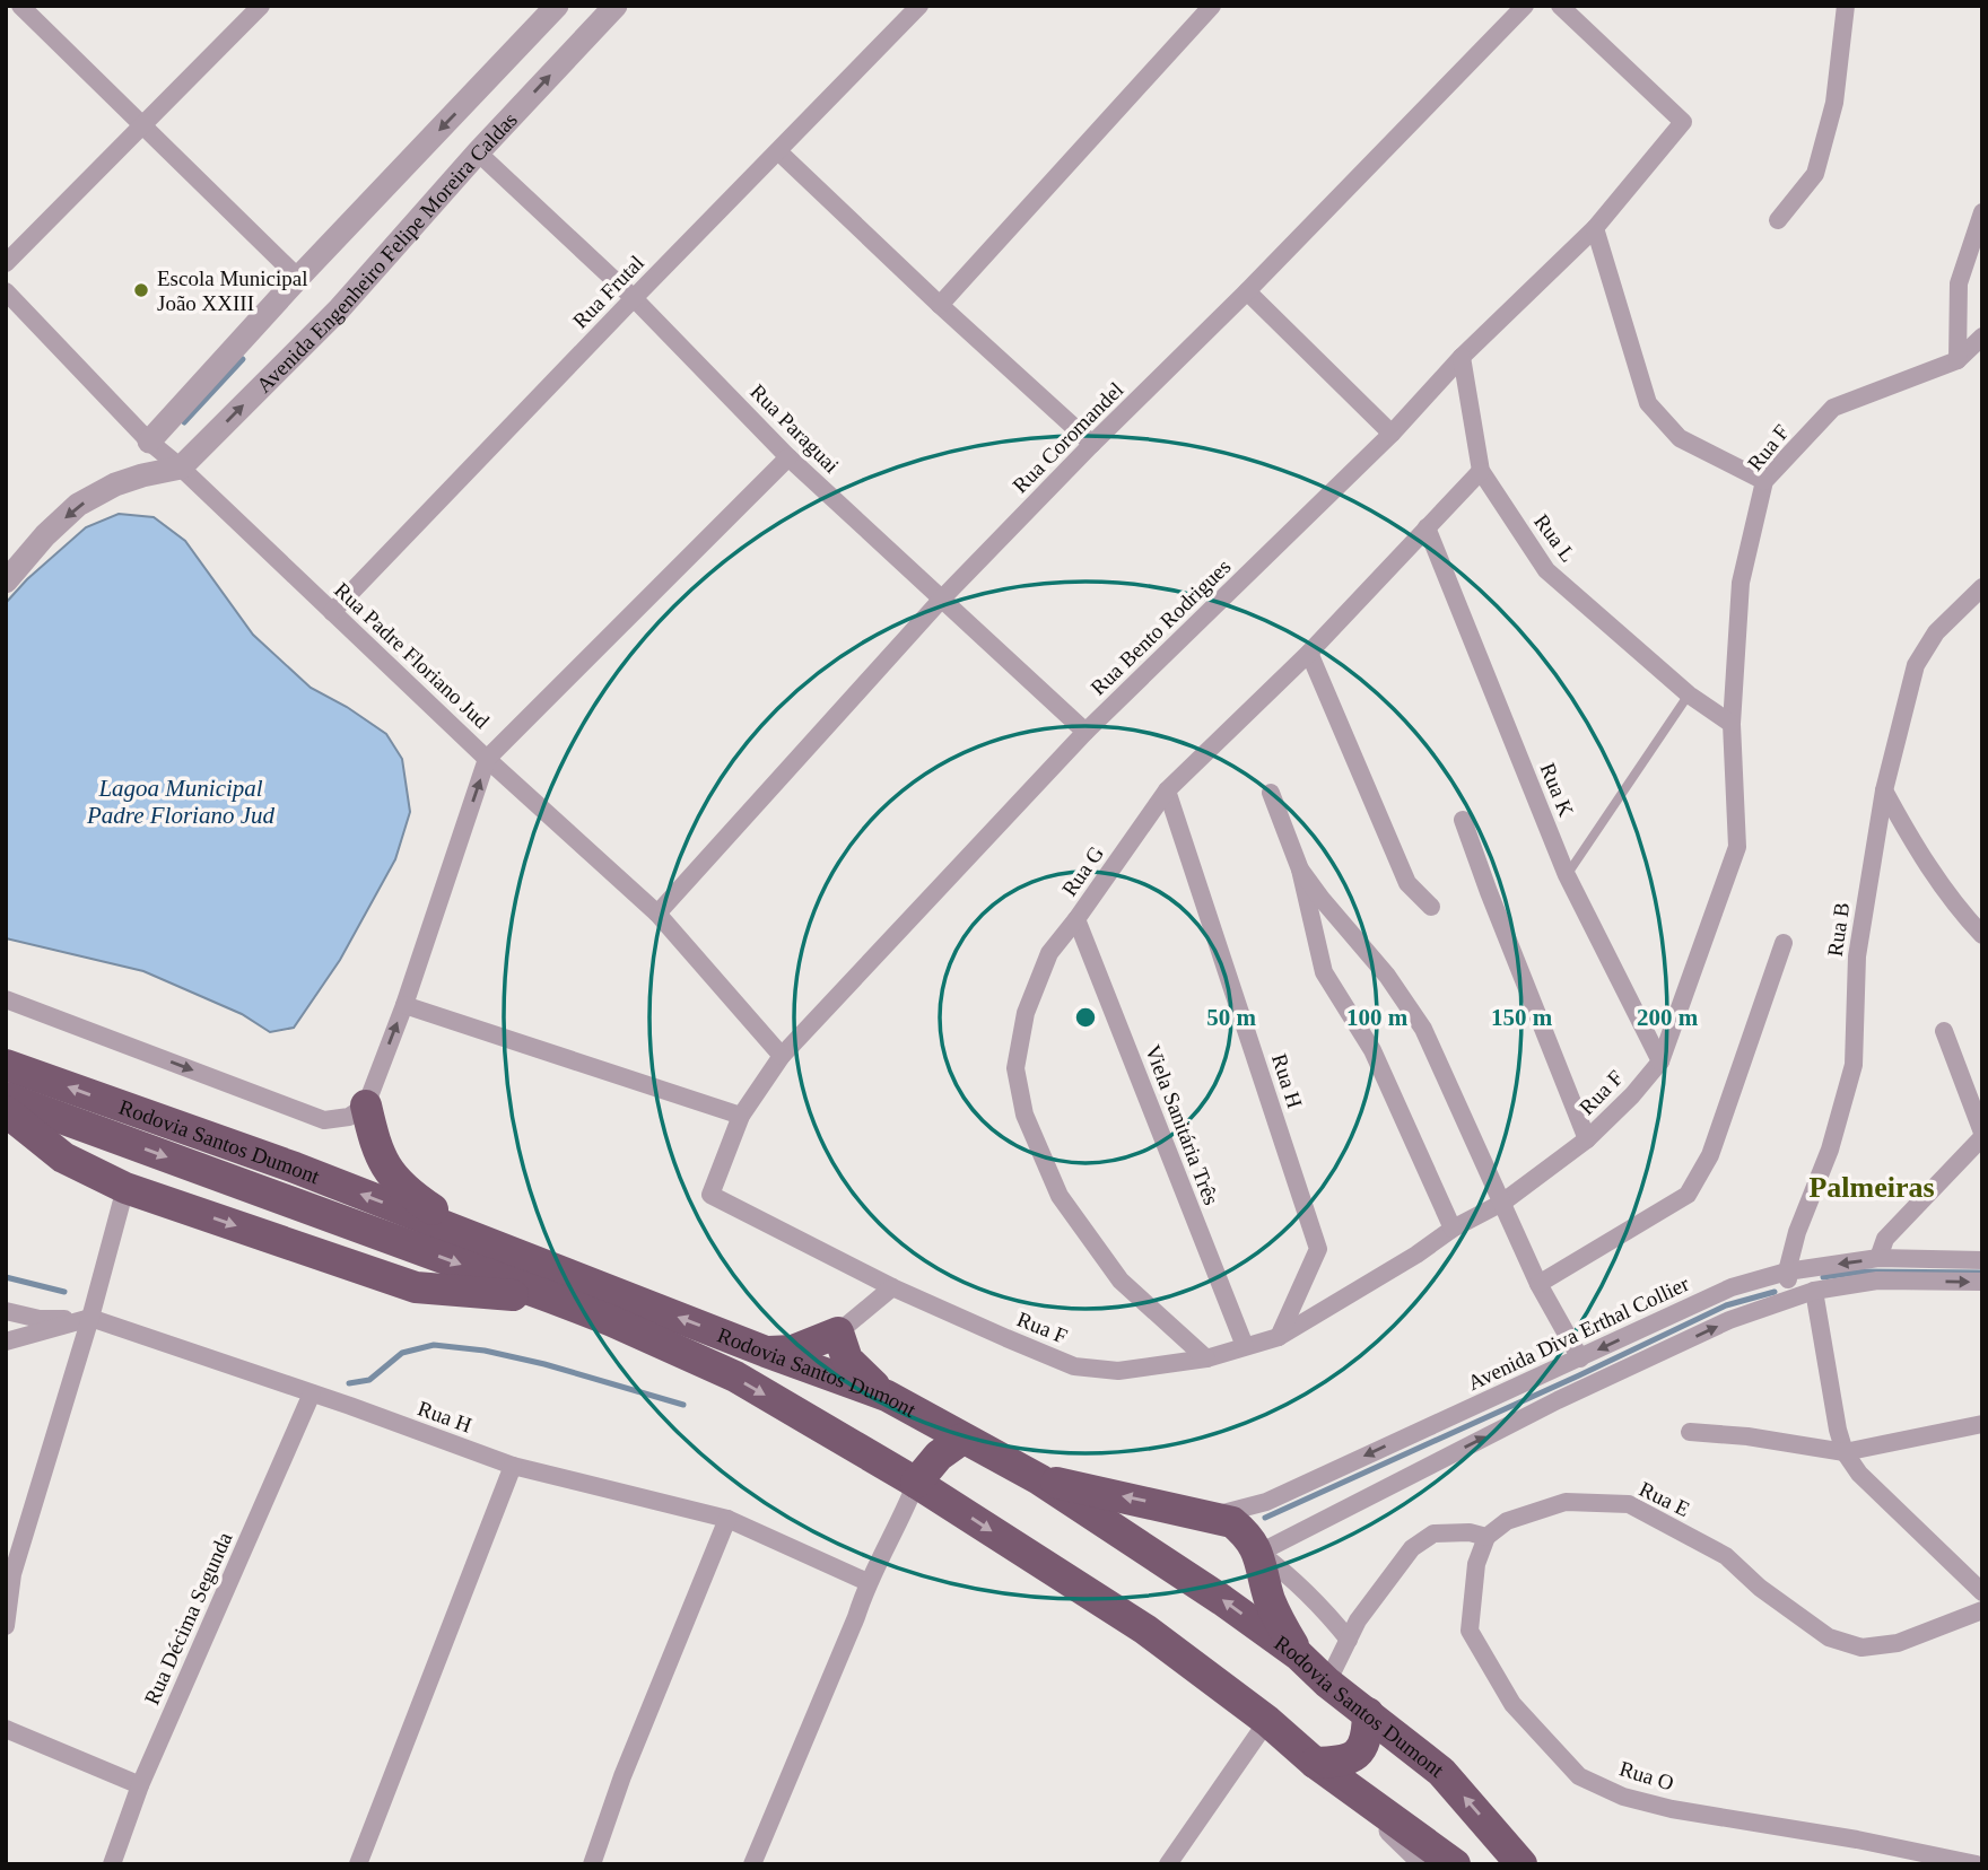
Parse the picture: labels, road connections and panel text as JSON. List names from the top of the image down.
{
  "streets": {
    "highway": ["Rodovia Santos Dumont"],
    "street": [
      "Avenida Engenheiro Felipe Moreira Caldas",
      "Rua Frutal",
      "Rua Paraguai",
      "Rua Coromandel",
      "Rua F",
      "Rua L",
      "Rua Bento Rodrigues",
      "Rua Padre Floriano Jud",
      "Rua K",
      "Rua G",
      "Rua B",
      "Rua H",
      "Viela Sanitária Três",
      "Avenida Diva Erthal Collier",
      "Rua E",
      "Rua Décima Segunda",
      "Rua O"
    ]
  },
  "crossings": [
    ["Avenida Engenheiro Felipe Moreira Caldas", "Rua Paraguai"],
    ["Avenida Engenheiro Felipe Moreira Caldas", "Rua Padre Floriano Jud"],
    ["Rua Frutal", "Rua Paraguai"],
    ["Rua Frutal", "Rua Padre Floriano Jud"],
    ["Rua Paraguai", "Rua Coromandel"],
    ["Rua Paraguai", "Rua Bento Rodrigues"],
    ["Rua Coromandel", "Rua Padre Floriano Jud"],
    ["Rua F", "Rua L"],
    ["Rua F", "Rua Bento Rodrigues"],
    ["Rua F", "Rua K"],
    ["Rua F", "Rua G"],
    ["Rua F", "Rua H"],
    ["Rua F", "Viela Sanitária Três"],
    ["Rua L", "Rua Bento Rodrigues"],
    ["Rua L", "Rua G"],
    ["Rua Bento Rodrigues", "Rua Padre Floriano Jud"],
    ["Rua K", "Rua G"],
    ["Rua G", "Rua H"],
    ["Rua G", "Viela Sanitária Três"],
    ["Rua B", "Avenida Diva Erthal Collier"],
    ["Rua H", "Rua Décima Segunda"],
    ["Rua E", "Rua O"]
  ],
  "districts": ["Palmeiras"],
  "water": ["Lagoa Municipal Padre Floriano Jud"],
  "places": ["Escola Municipal João XXIII"],
  "rings": [
    "50 m",
    "100 m",
    "150 m",
    "200 m"
  ]
}
